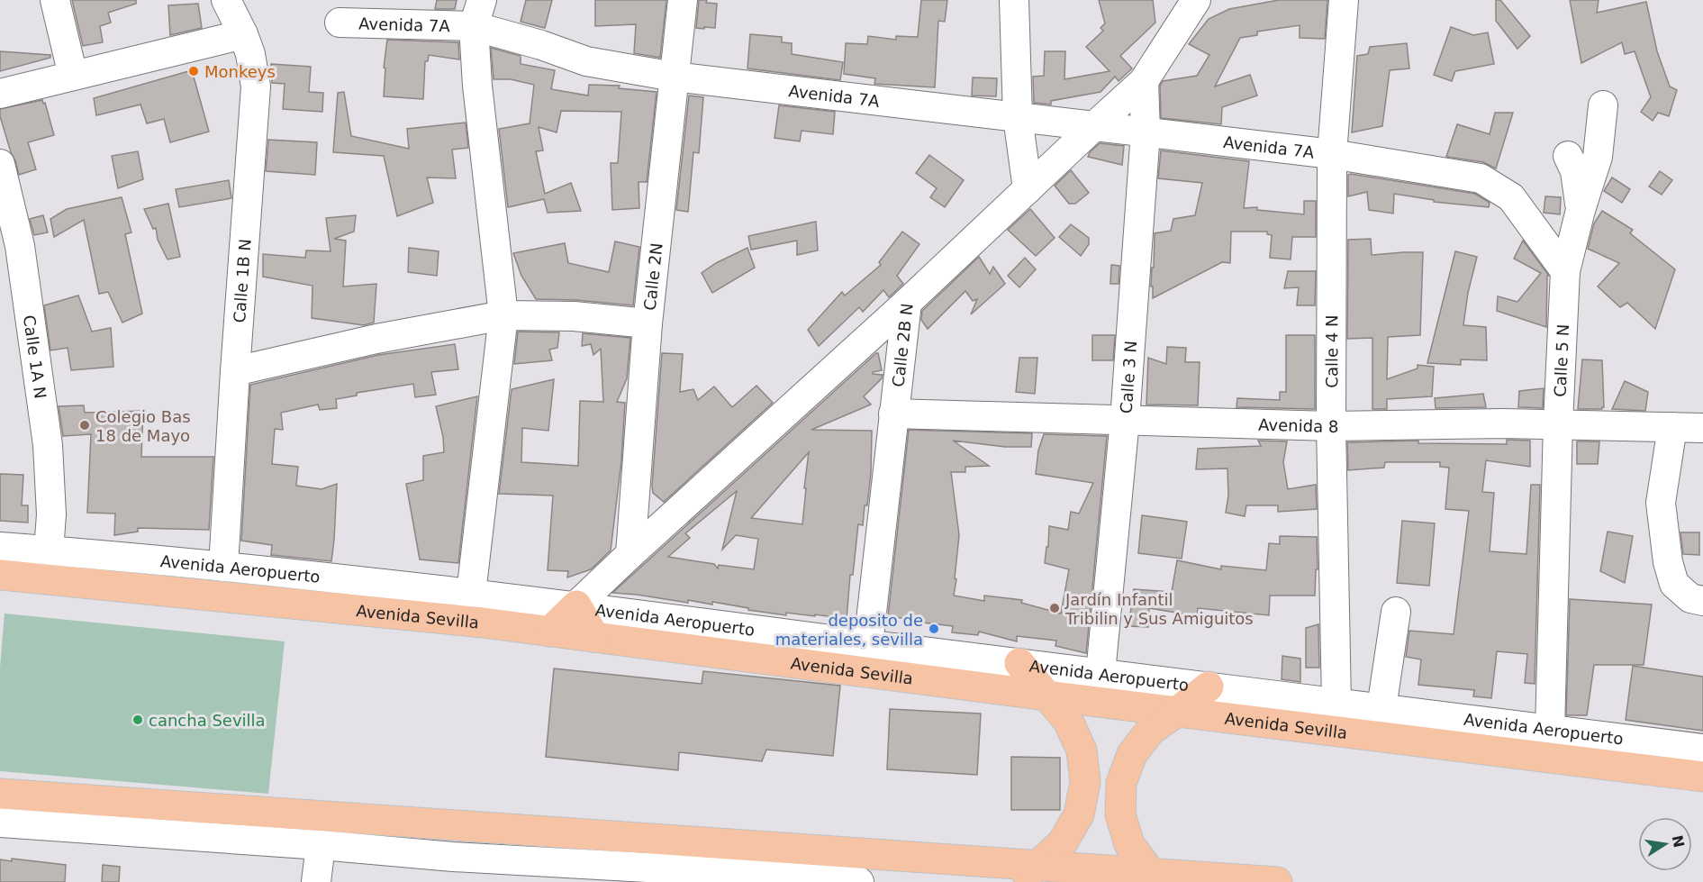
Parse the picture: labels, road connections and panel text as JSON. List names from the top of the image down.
{
  "streets": {
    "main road": ["Avenida Sevilla"],
    "street": [
      "Avenida 7A",
      "Calle 2N",
      "Calle 1B N",
      "Calle 2B N",
      "Calle 4 N",
      "Calle 1A N",
      "Calle 5 N",
      "Calle 3 N",
      "Avenida 8",
      "Avenida Aeropuerto"
    ]
  },
  "crossings": [
    ["Avenida 7A", "Calle 2N"],
    ["Avenida 7A", "Calle 2B N"],
    ["Avenida 7A", "Calle 4 N"],
    ["Avenida 7A", "Calle 3 N"],
    ["Calle 1B N", "Avenida Aeropuerto"],
    ["Calle 2B N", "Calle 3 N"],
    ["Calle 2B N", "Avenida 8"],
    ["Calle 2B N", "Avenida Aeropuerto"],
    ["Calle 4 N", "Avenida 8"],
    ["Calle 4 N", "Avenida Aeropuerto"],
    ["Calle 1A N", "Avenida Aeropuerto"],
    ["Calle 5 N", "Avenida 8"],
    ["Calle 5 N", "Avenida Aeropuerto"],
    ["Calle 3 N", "Avenida 8"],
    ["Calle 3 N", "Avenida Aeropuerto"]
  ],
  "places": [
    "Monkeys",
    "Colegio Bas 18 de Mayo",
    "Jardín Infantil Tribilin y Sus Amiguitos",
    "deposito de materiales, sevilla",
    "cancha Sevilla"
  ],
  "north": "right"
}
